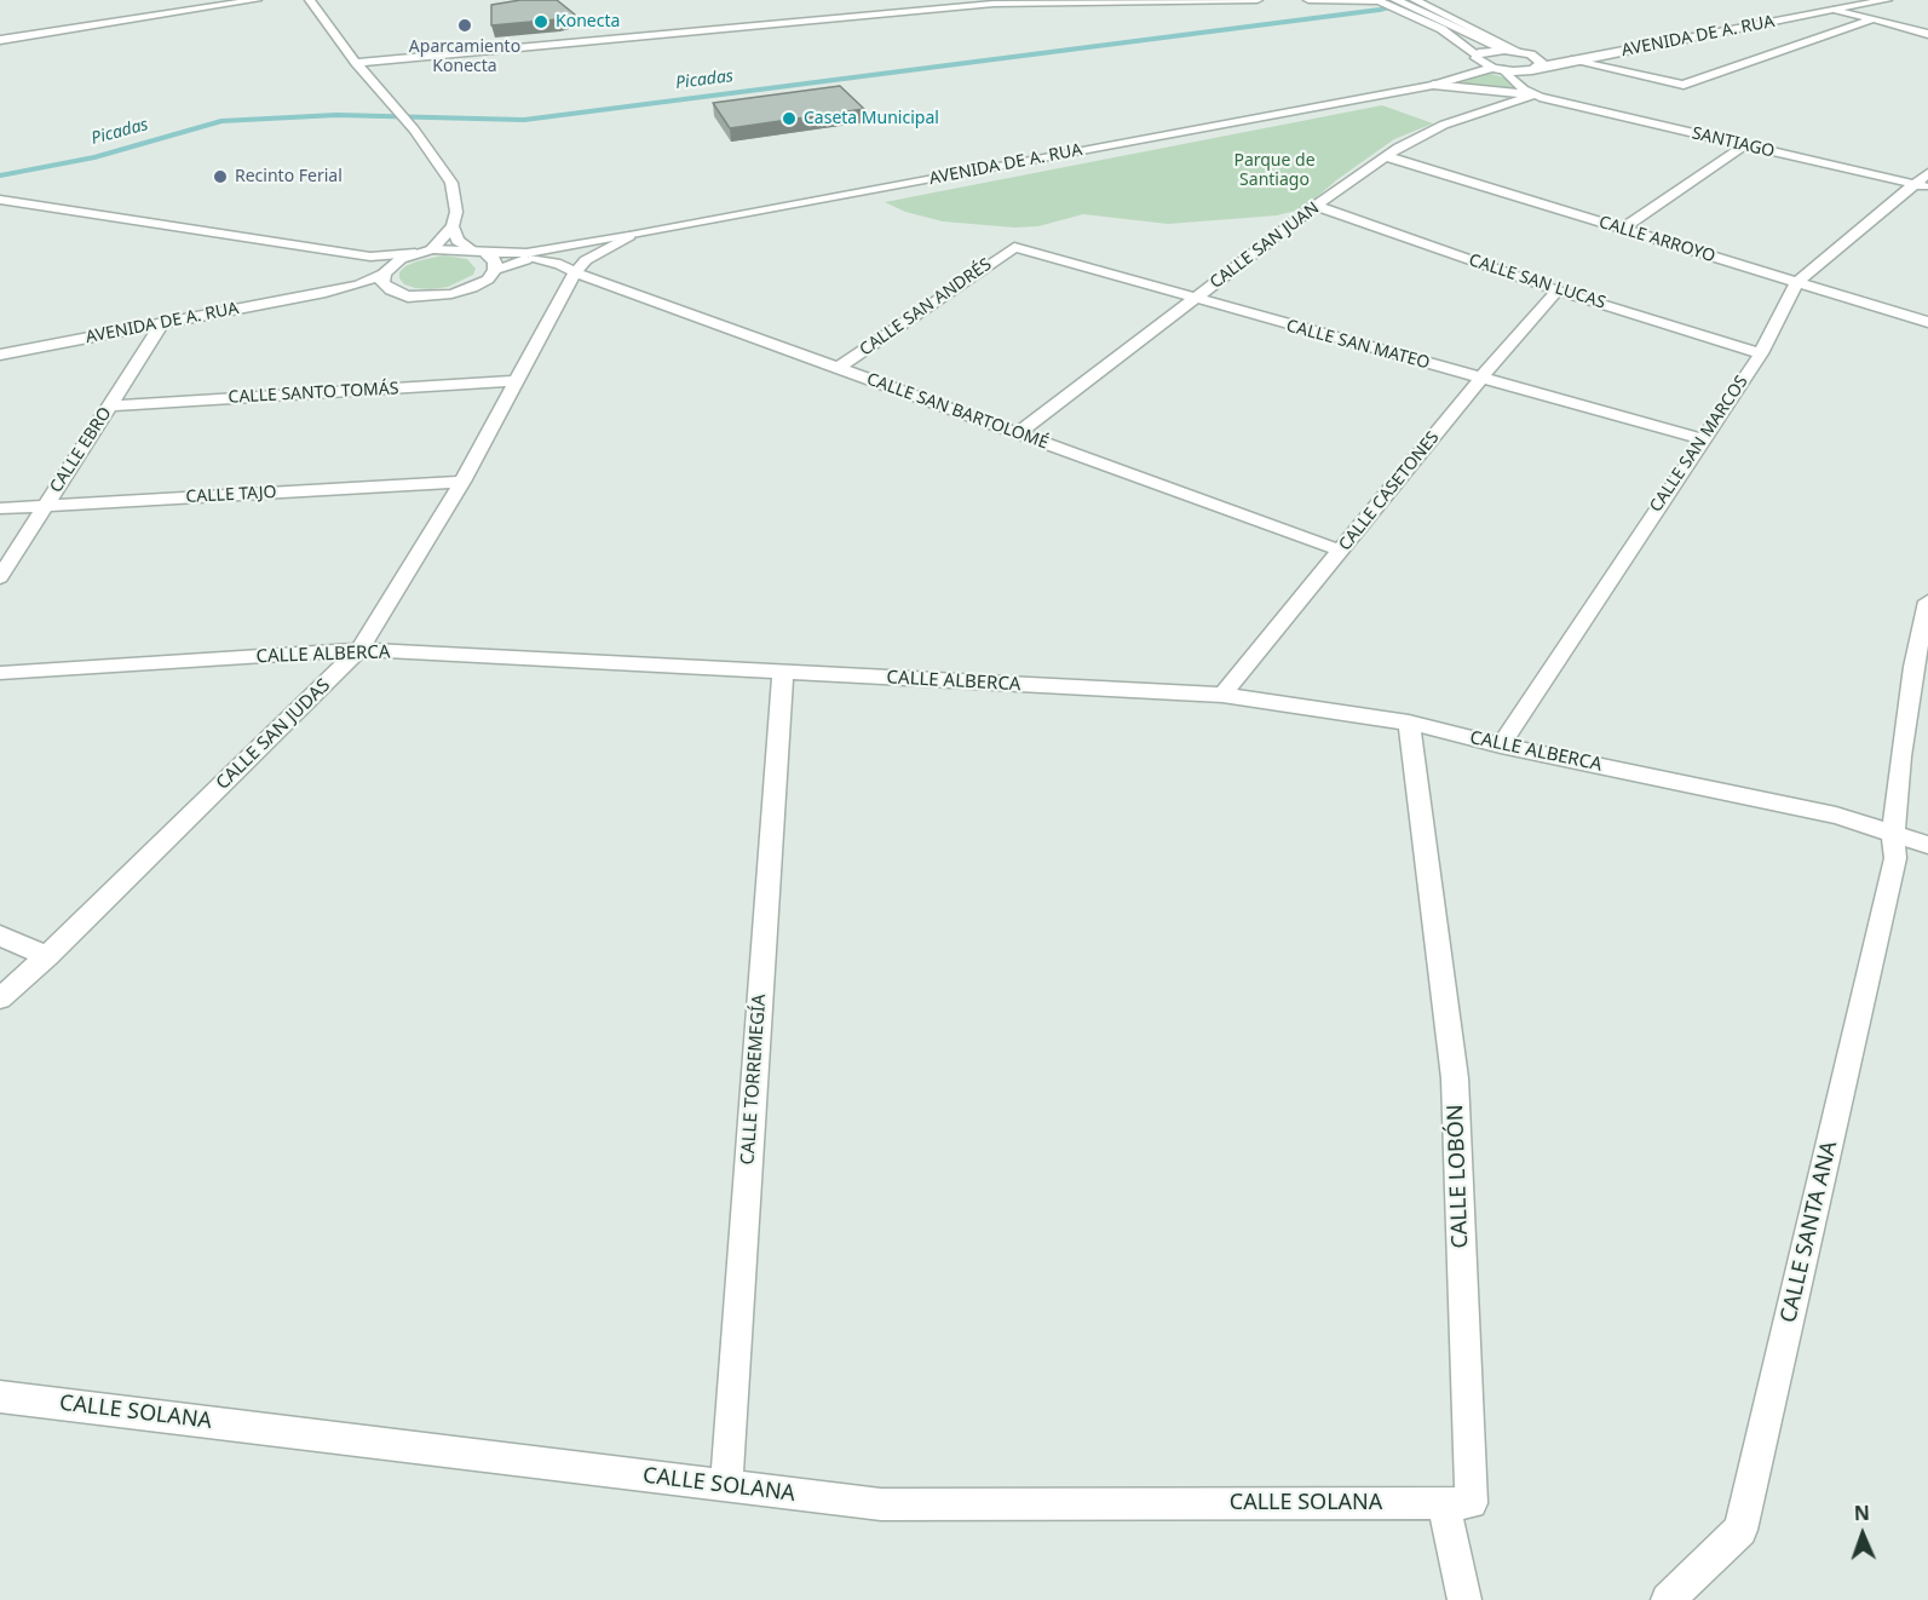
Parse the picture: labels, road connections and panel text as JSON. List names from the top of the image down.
{
  "streets": {
    "street": [
      "AVENIDA DE A. RUA",
      "SANTIAGO",
      "CALLE ARROYO",
      "CALLE SAN JUAN",
      "CALLE SAN LUCAS",
      "CALLE SAN ANDRÉS",
      "CALLE SAN MATEO",
      "CALLE SANTO TOMÁS",
      "CALLE SAN BARTOLOMÉ",
      "CALLE SAN MARCOS",
      "CALLE EBRO",
      "CALLE CASETONES",
      "CALLE TAJO",
      "CALLE ALBERCA",
      "CALLE SAN JUDAS",
      "CALLE TORREMEGÍA",
      "CALLE LOBÓN",
      "CALLE SANTA ANA",
      "CALLE SOLANA"
    ]
  },
  "crossings": [
    ["AVENIDA DE A. RUA", "SANTIAGO"],
    ["AVENIDA DE A. RUA", "CALLE SAN BARTOLOMÉ"],
    ["AVENIDA DE A. RUA", "CALLE EBRO"],
    ["AVENIDA DE A. RUA", "CALLE SAN JUDAS"],
    ["SANTIAGO", "CALLE SAN JUAN"],
    ["SANTIAGO", "CALLE SAN MARCOS"],
    ["CALLE ARROYO", "CALLE SAN JUAN"],
    ["CALLE ARROYO", "CALLE SAN MARCOS"],
    ["CALLE SAN JUAN", "CALLE SAN LUCAS"],
    ["CALLE SAN JUAN", "CALLE SAN MATEO"],
    ["CALLE SAN JUAN", "CALLE SAN BARTOLOMÉ"],
    ["CALLE SAN LUCAS", "CALLE SAN MARCOS"],
    ["CALLE SAN LUCAS", "CALLE CASETONES"],
    ["CALLE SAN ANDRÉS", "CALLE SAN MATEO"],
    ["CALLE SAN ANDRÉS", "CALLE SAN BARTOLOMÉ"],
    ["CALLE SAN MATEO", "CALLE SAN MARCOS"],
    ["CALLE SAN MATEO", "CALLE CASETONES"],
    ["CALLE SANTO TOMÁS", "CALLE EBRO"],
    ["CALLE SANTO TOMÁS", "CALLE SAN JUDAS"],
    ["CALLE SAN BARTOLOMÉ", "CALLE CASETONES"],
    ["CALLE SAN BARTOLOMÉ", "CALLE SAN JUDAS"],
    ["CALLE SAN MARCOS", "CALLE ALBERCA"],
    ["CALLE EBRO", "CALLE TAJO"],
    ["CALLE CASETONES", "CALLE ALBERCA"],
    ["CALLE TAJO", "CALLE SAN JUDAS"],
    ["CALLE ALBERCA", "CALLE SAN JUDAS"],
    ["CALLE ALBERCA", "CALLE TORREMEGÍA"],
    ["CALLE ALBERCA", "CALLE LOBÓN"],
    ["CALLE ALBERCA", "CALLE SANTA ANA"],
    ["CALLE TORREMEGÍA", "CALLE SOLANA"],
    ["CALLE LOBÓN", "CALLE SOLANA"]
  ],
  "water": ["Picadas"],
  "parks": ["Parque de Santiago"],
  "places": [
    "Konecta",
    "Aparcamiento Konecta",
    "Caseta Municipal",
    "Recinto Ferial"
  ],
  "north": "top"
}
